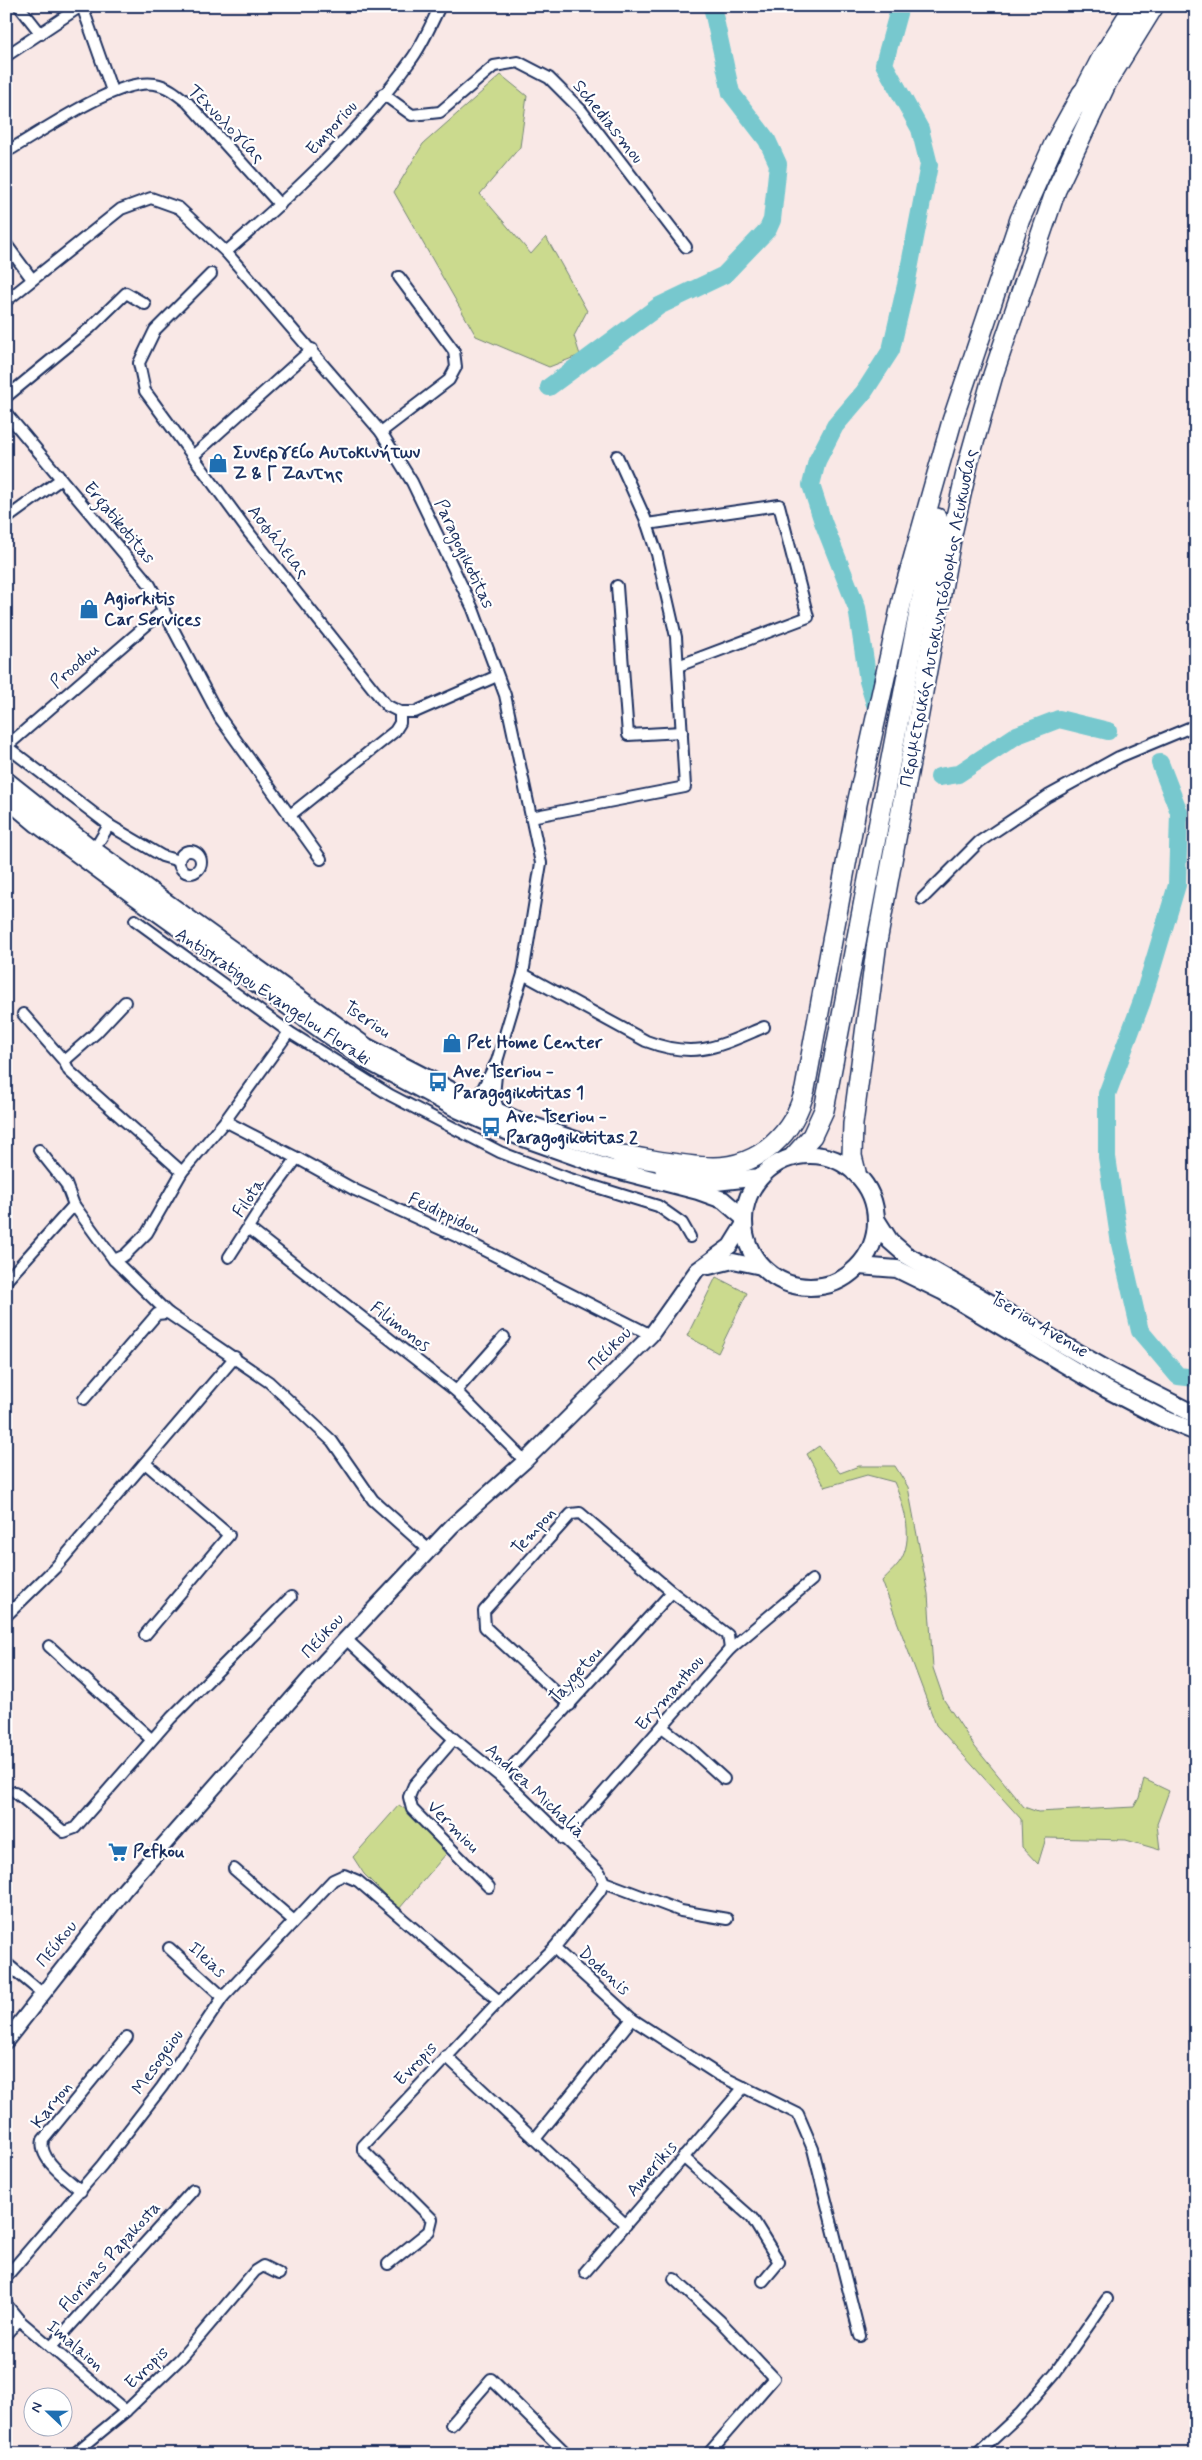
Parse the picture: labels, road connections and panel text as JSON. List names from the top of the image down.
{
  "streets": {
    "highway": ["Περιμετρικός Αυτοκινητόδρομος Λευκωσίας"],
    "main road": ["Tseriou", "Tseriou Avenue", "Πεύκου"],
    "street": [
      "Schediasmou",
      "Τεχνολογίας",
      "Emporiou",
      "Ergatikotitas",
      "Ασφάλειας",
      "Paragogikotitas",
      "Proodou",
      "Antistratigou Evangelou Floraki",
      "Filota",
      "Feidippidou",
      "Filimonos",
      "Tempon",
      "Taygetou",
      "Erymanthou",
      "Andrea Michalia",
      "Vermiou",
      "Ileias",
      "Dodonis",
      "Mesogeiou",
      "Evropis",
      "Karyon",
      "Amerikis",
      "Florinas Papakosta",
      "Imalaion"
    ]
  },
  "crossings": [
    ["Schediasmou", "Emporiou"],
    ["Τεχνολογίας", "Emporiou"],
    ["Emporiou", "Paragogikotitas"],
    ["Ergatikotitas", "Proodou"],
    ["Paragogikotitas", "Tseriou"],
    ["Περιμετρικός Αυτοκινητόδρομος Λευκωσίας", "Tseriou"],
    ["Περιμετρικός Αυτοκινητόδρομος Λευκωσίας", "Tseriou Avenue"],
    ["Περιμετρικός Αυτοκινητόδρομος Λευκωσίας", "Πεύκου"],
    ["Tseriou", "Tseriou Avenue"],
    ["Tseriou", "Πεύκου"],
    ["Filota", "Feidippidou"],
    ["Filota", "Filimonos"],
    ["Feidippidou", "Πεύκου"],
    ["Tseriou Avenue", "Πεύκου"],
    ["Filimonos", "Πεύκου"],
    ["Πεύκου", "Andrea Michalia"],
    ["Tempon", "Taygetou"],
    ["Tempon", "Erymanthou"],
    ["Taygetou", "Andrea Michalia"],
    ["Erymanthou", "Andrea Michalia"],
    ["Andrea Michalia", "Vermiou"],
    ["Andrea Michalia", "Evropis"],
    ["Ileias", "Mesogeiou"],
    ["Dodonis", "Evropis"],
    ["Dodonis", "Amerikis"],
    ["Mesogeiou", "Evropis"],
    ["Mesogeiou", "Karyon"],
    ["Evropis", "Imalaion"],
    ["Florinas Papakosta", "Imalaion"]
  ],
  "places": {
    "shop": ["Συνεργείο Αυτοκινήτων Ζ & Γ Ζαντης", "Agiorkitis Car Services", "Pet Home Center"],
    "bus stop": ["Ave. Tseriou - Paragogikotitas 1", "Ave. Tseriou - Paragogikotitas 2"],
    "supermarket": ["Pefkou"]
  },
  "north": "left"
}
